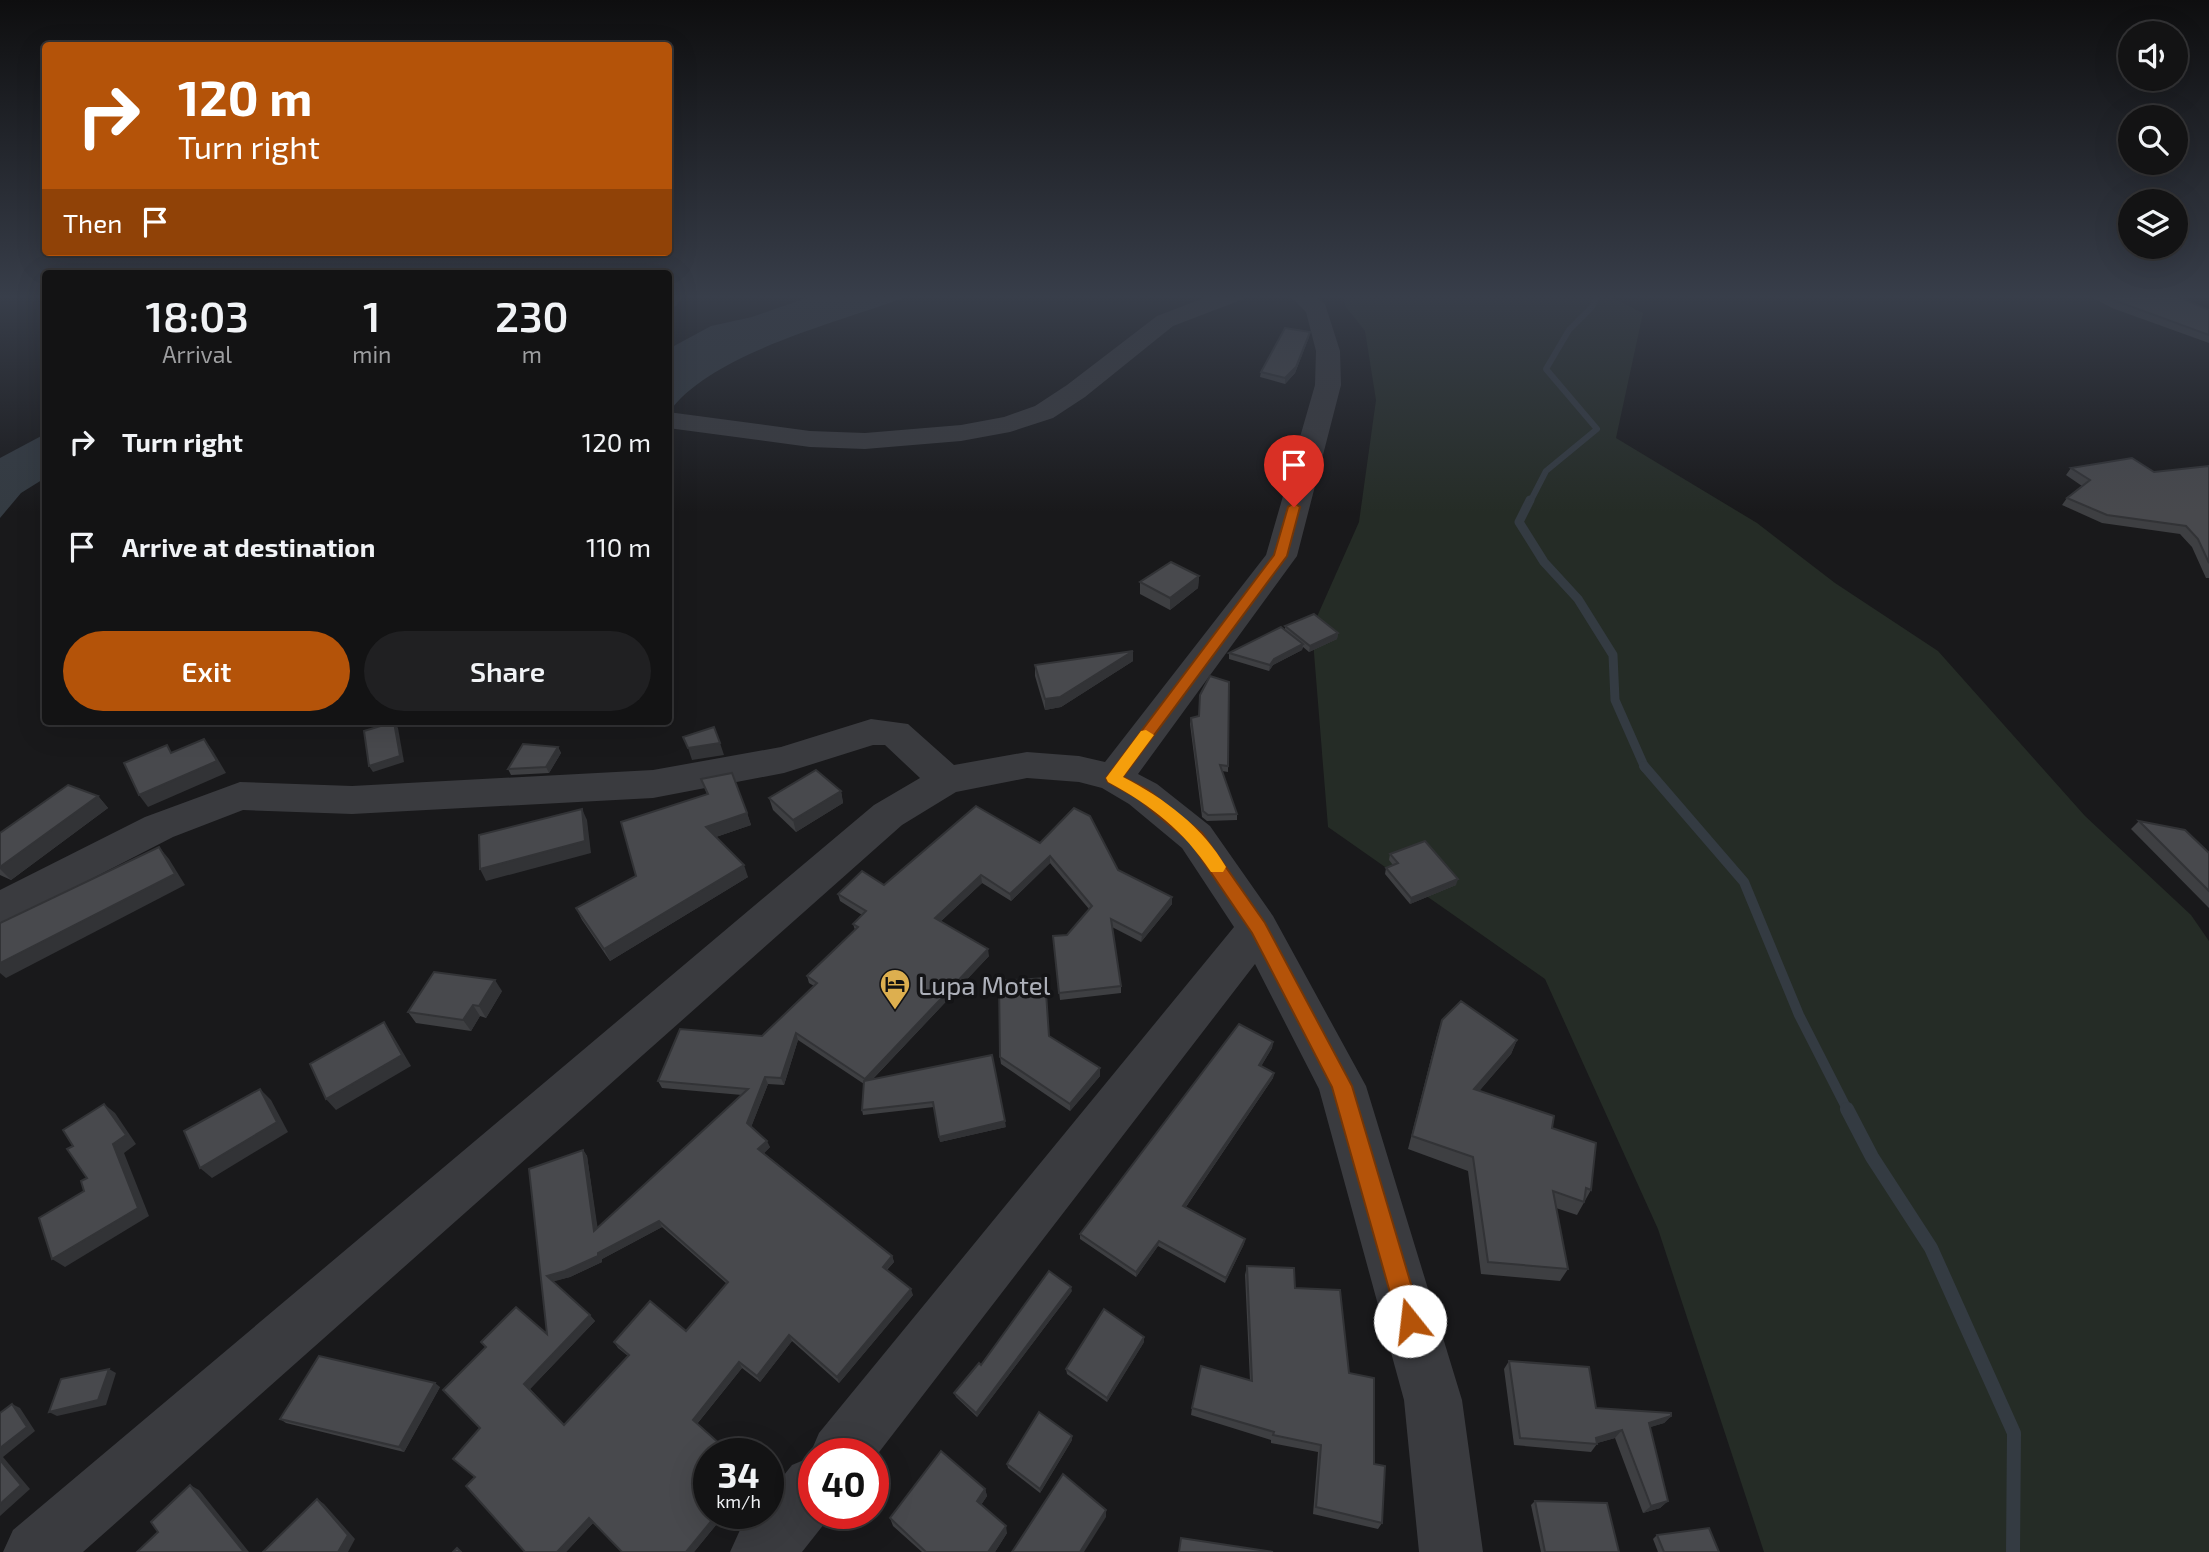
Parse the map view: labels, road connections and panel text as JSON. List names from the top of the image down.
{
  "places": {
    "hotel": ["Lupa Motel"]
  },
  "page": {
    "turn": ["120 m", "Turn right"],
    "then": "Then",
    "eta": [
      "18:03",
      "Arrival",
      "1",
      "min",
      "230",
      "m"
    ],
    "list": [
      {
        "name": "Turn right",
        "value": "120 m"
      },
      {
        "name": "Arrive at destination",
        "value": "110 m"
      }
    ],
    "buttons": ["Exit", "Share"],
    "speed": "34 km/h",
    "limit": "40"
  }
}
